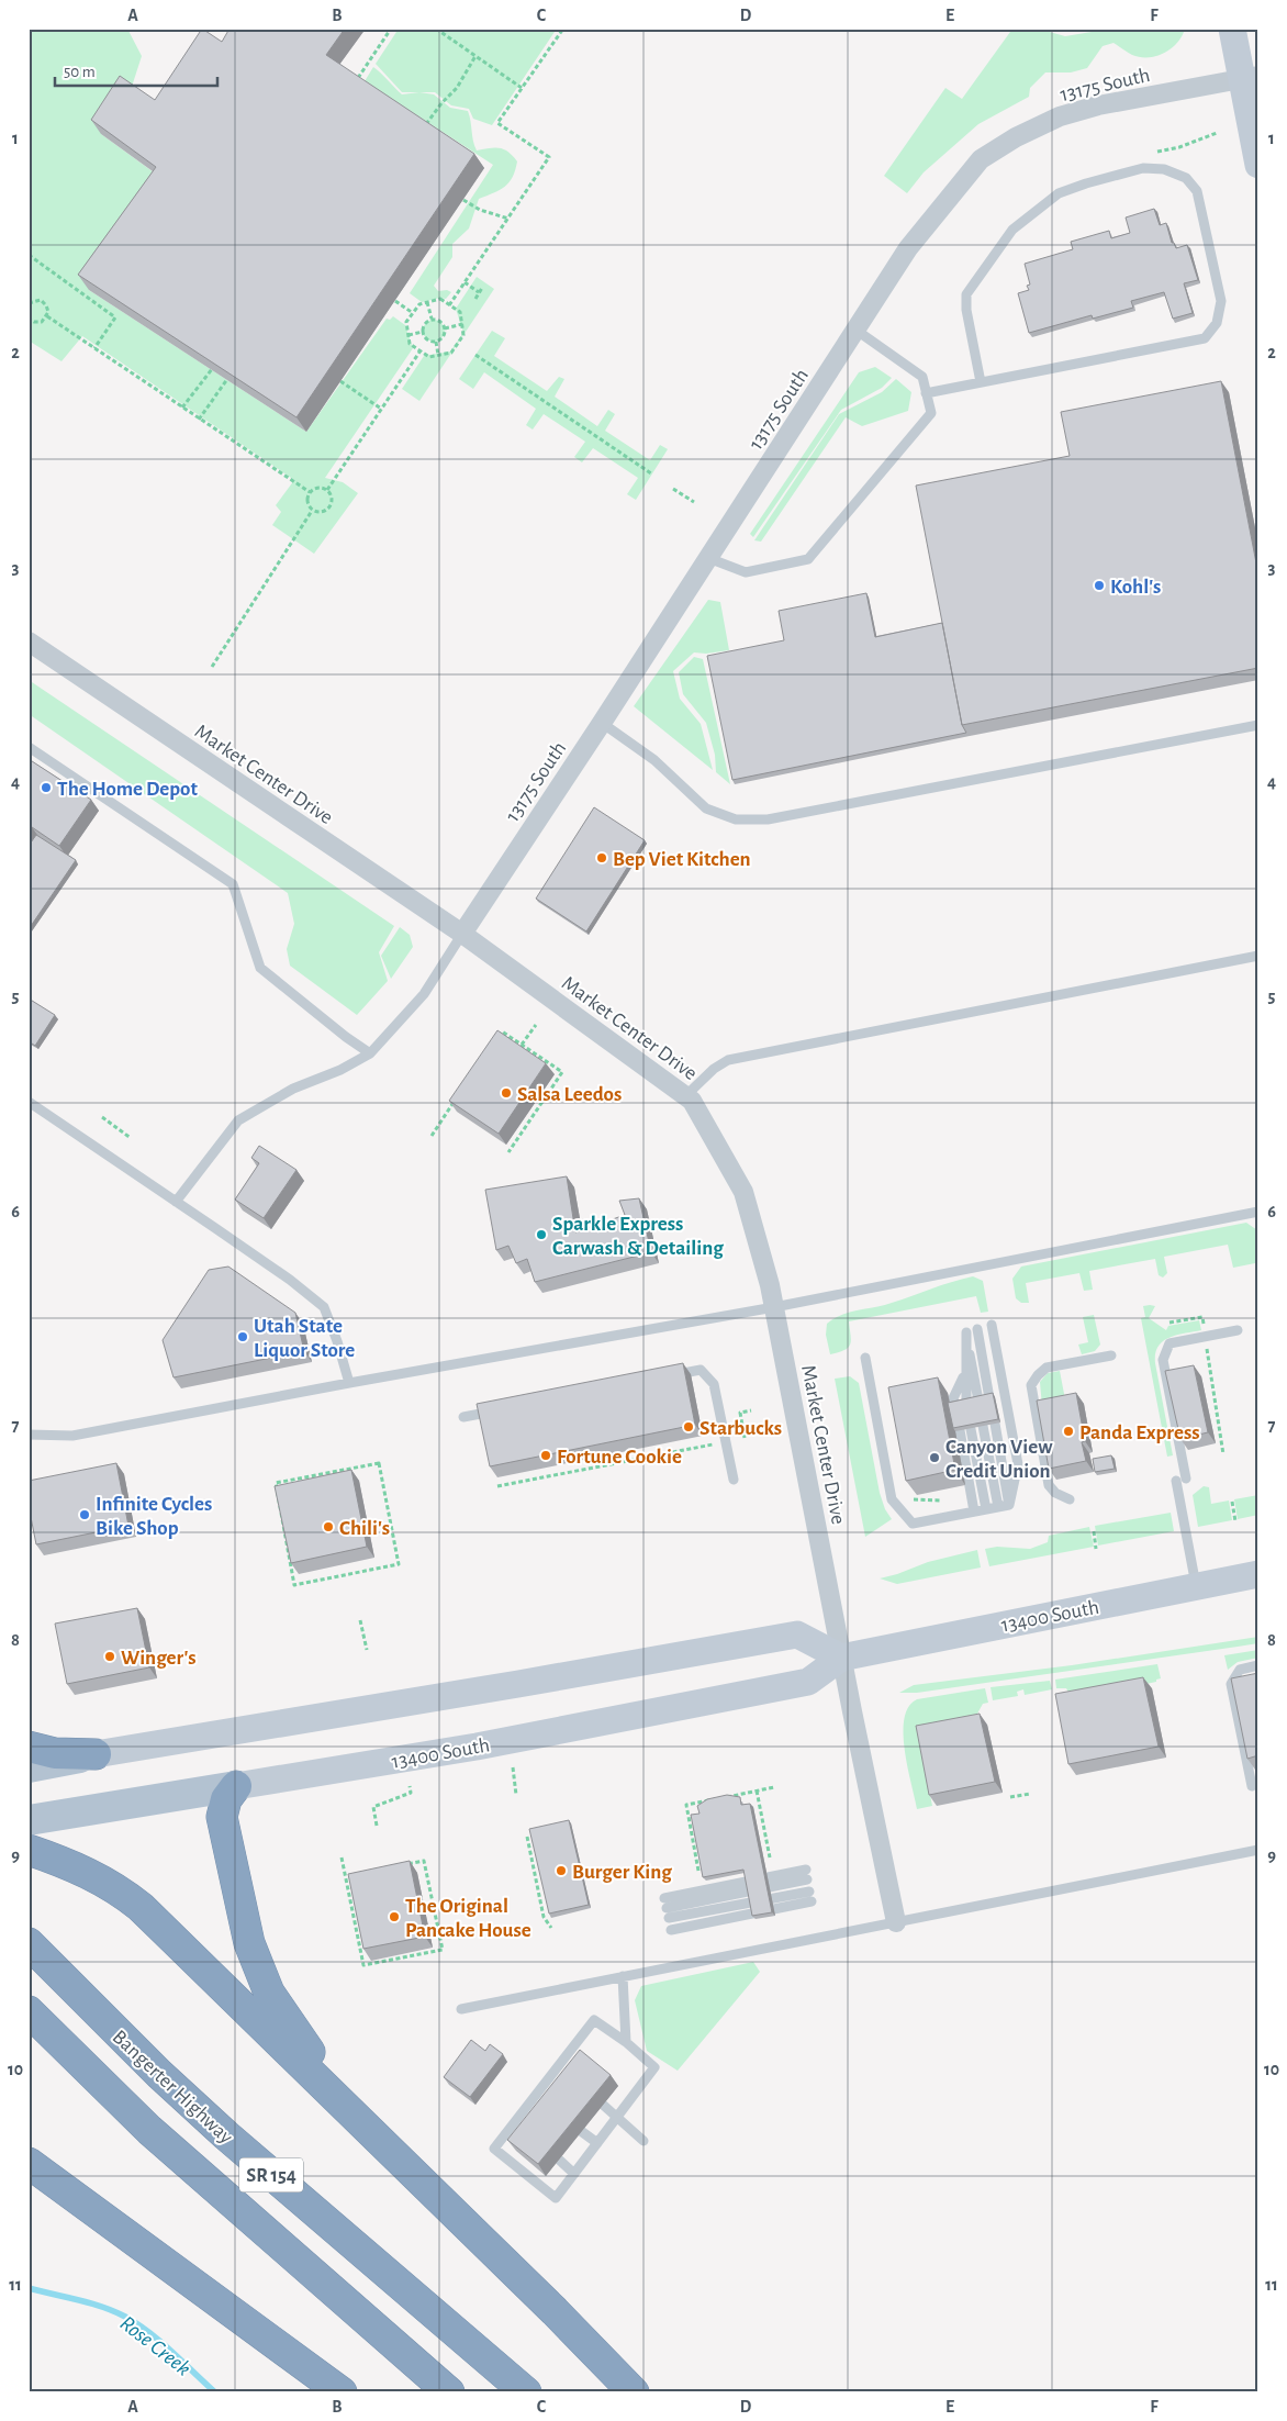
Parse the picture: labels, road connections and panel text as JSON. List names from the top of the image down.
{
  "streets": {
    "highway": ["Bangerter Highway", "SR 154"],
    "main road": ["13400 South"],
    "street": ["13175 South", "Market Center Drive"]
  },
  "crossings": [
    ["13175 South", "Market Center Drive"],
    ["Market Center Drive", "13400 South"]
  ],
  "water": ["Rose Creek"],
  "places": [
    "Kohl's",
    "The Home Depot",
    "Bep Viet Kitchen",
    "Salsa Leedos",
    "Sparkle Express Carwash & Detailing",
    "Utah State Liquor Store",
    "Starbucks",
    "Panda Express",
    "Fortune Cookie",
    "Canyon View Credit Union",
    "Infinite Cycles Bike Shop",
    "Chili's",
    "Winger's",
    "Burger King",
    "The Original Pancake House"
  ],
  "scale_bar": "50 m",
  "grid": {
    "columns": [
      "A",
      "B",
      "C",
      "D",
      "E",
      "F"
    ],
    "rows": [
      "1",
      "2",
      "3",
      "4",
      "5",
      "6",
      "7",
      "8",
      "9",
      "10",
      "11"
    ]
  }
}
